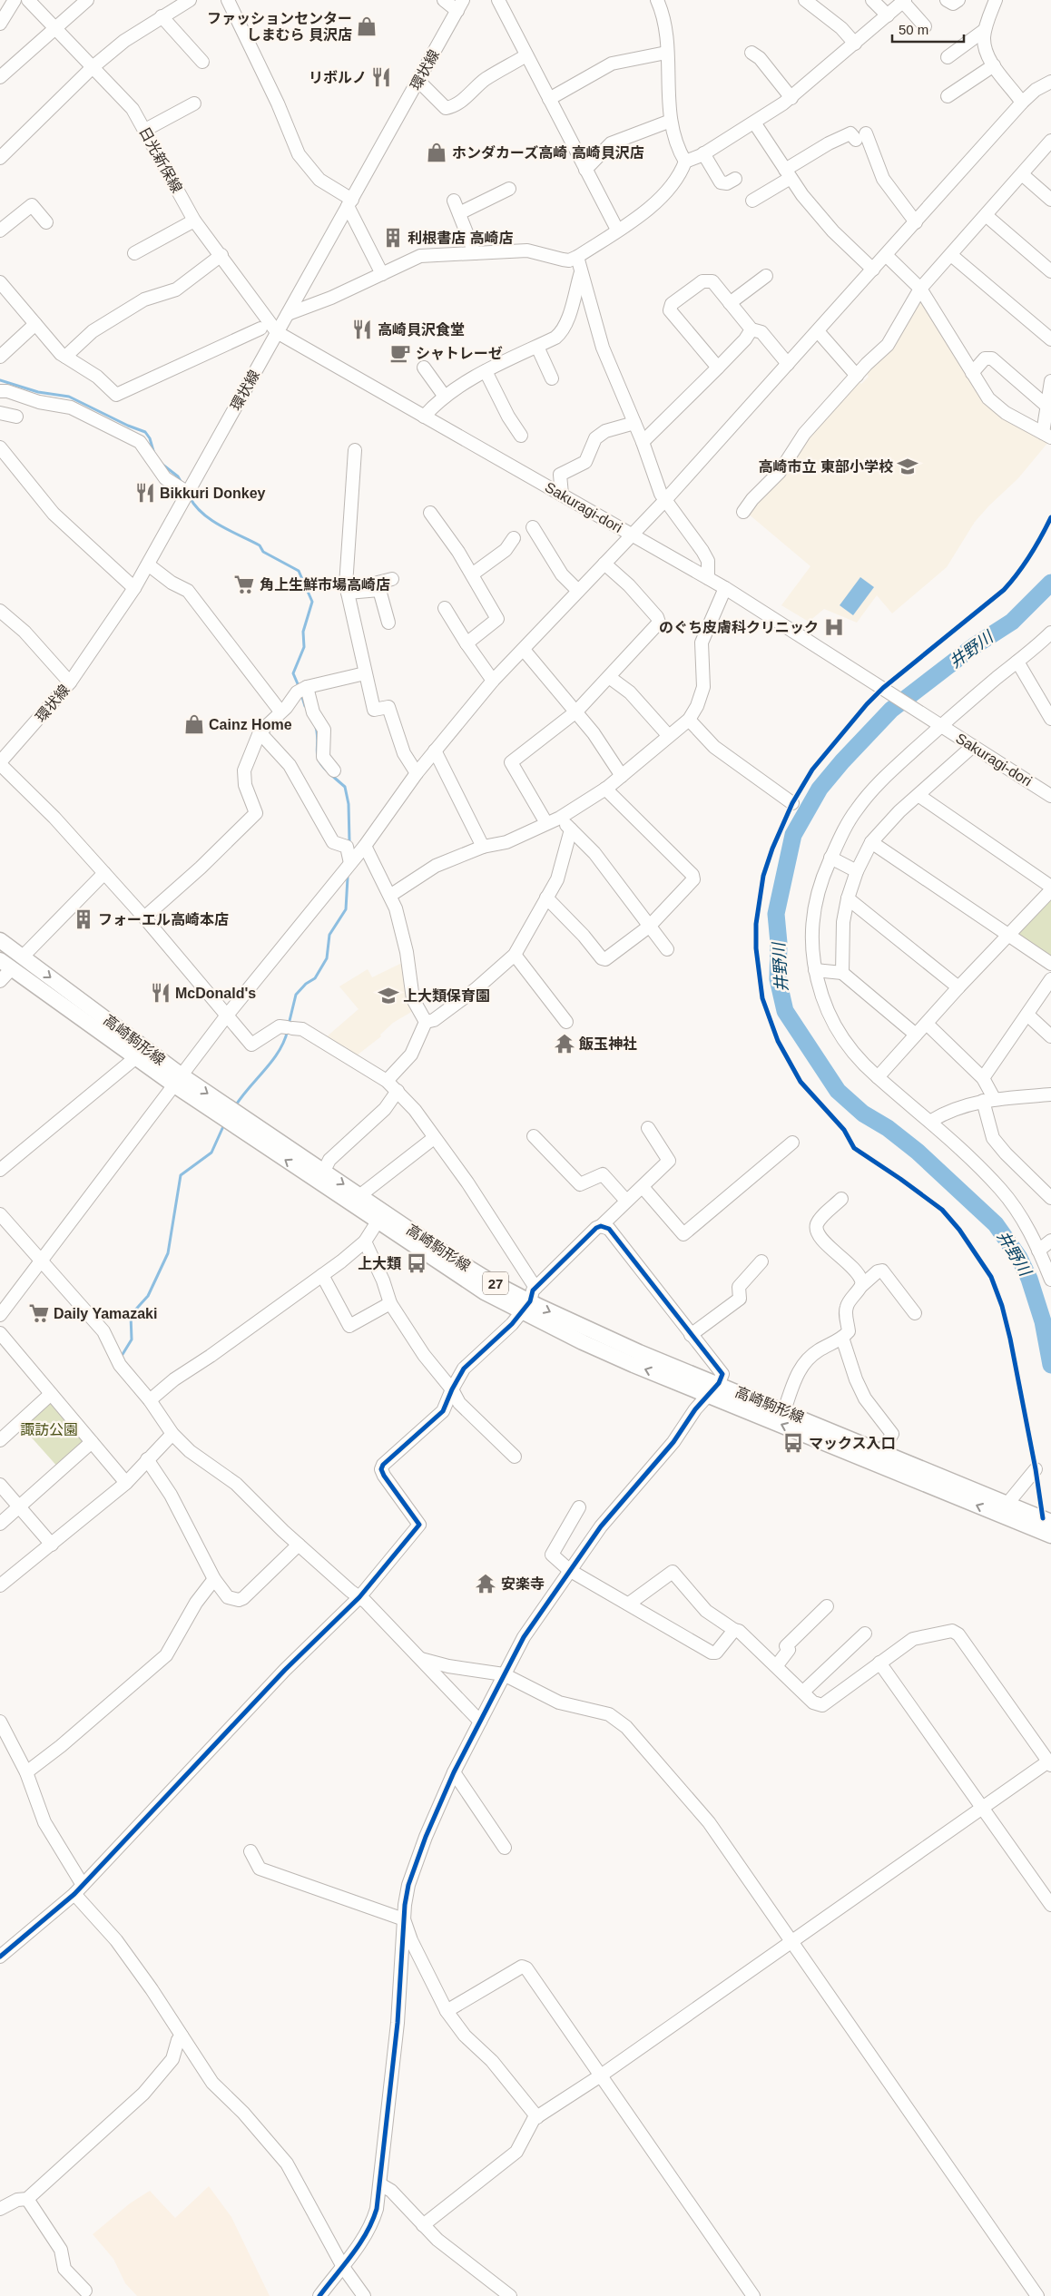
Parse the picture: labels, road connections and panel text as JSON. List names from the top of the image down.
{
  "streets": {
    "main road": ["高崎駒形線", "27"],
    "street": ["環状線", "日光新保線", "Sakuragi-dori"]
  },
  "crossings": [
    ["環状線", "日光新保線"],
    ["環状線", "Sakuragi-dori"],
    ["日光新保線", "Sakuragi-dori"]
  ],
  "water": ["井野川"],
  "parks": ["諏訪公園"],
  "places": {
    "shop": ["ファッションセンター しまむら 貝沢店", "ホンダカーズ高崎 高崎貝沢店", "Cainz Home"],
    "restaurant": [
      "リボルノ",
      "高崎貝沢食堂",
      "Bikkuri Donkey",
      "McDonald's"
    ],
    "building": ["利根書店 高崎店", "フォーエル高崎本店"],
    "cafe": ["シャトレーゼ"],
    "school or university": ["高崎市立 東部小学校", "上大類保育園"],
    "supermarket": ["角上生鮮市場高崎店", "Daily Yamazaki"],
    "hospital": ["のぐち皮膚科クリニック"],
    "temple": ["飯玉神社", "安楽寺"],
    "bus stop": ["上大類", "マックス入口"]
  },
  "scale_bar": "50 m"
}
